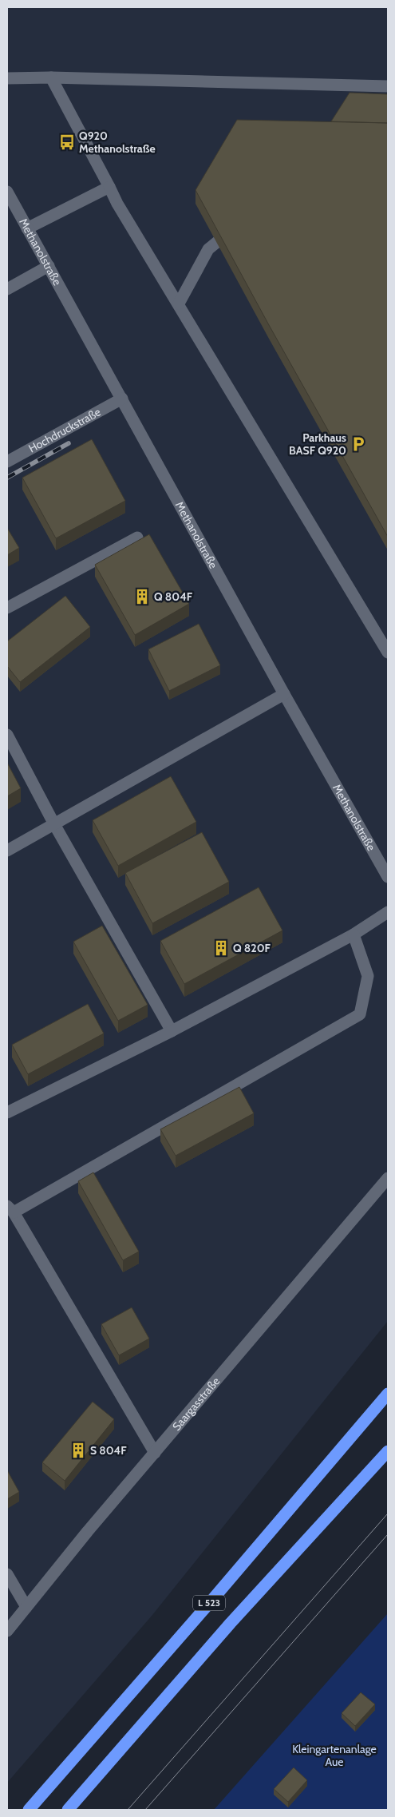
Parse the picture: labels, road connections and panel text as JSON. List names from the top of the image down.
{
  "streets": {
    "highway": ["L 523"],
    "street": ["Methanolstraße", "Hochdruckstraße", "Saargasstraße"]
  },
  "crossings": [
    ["Methanolstraße", "Hochdruckstraße"]
  ],
  "parks": ["Kleingartenanlage Aue"],
  "places": {
    "bus stop": ["Q920 Methanolstraße"],
    "parking": ["Parkhaus BASF Q920"],
    "building": ["Q 804F", "Q 820F", "S 804F"]
  }
}
